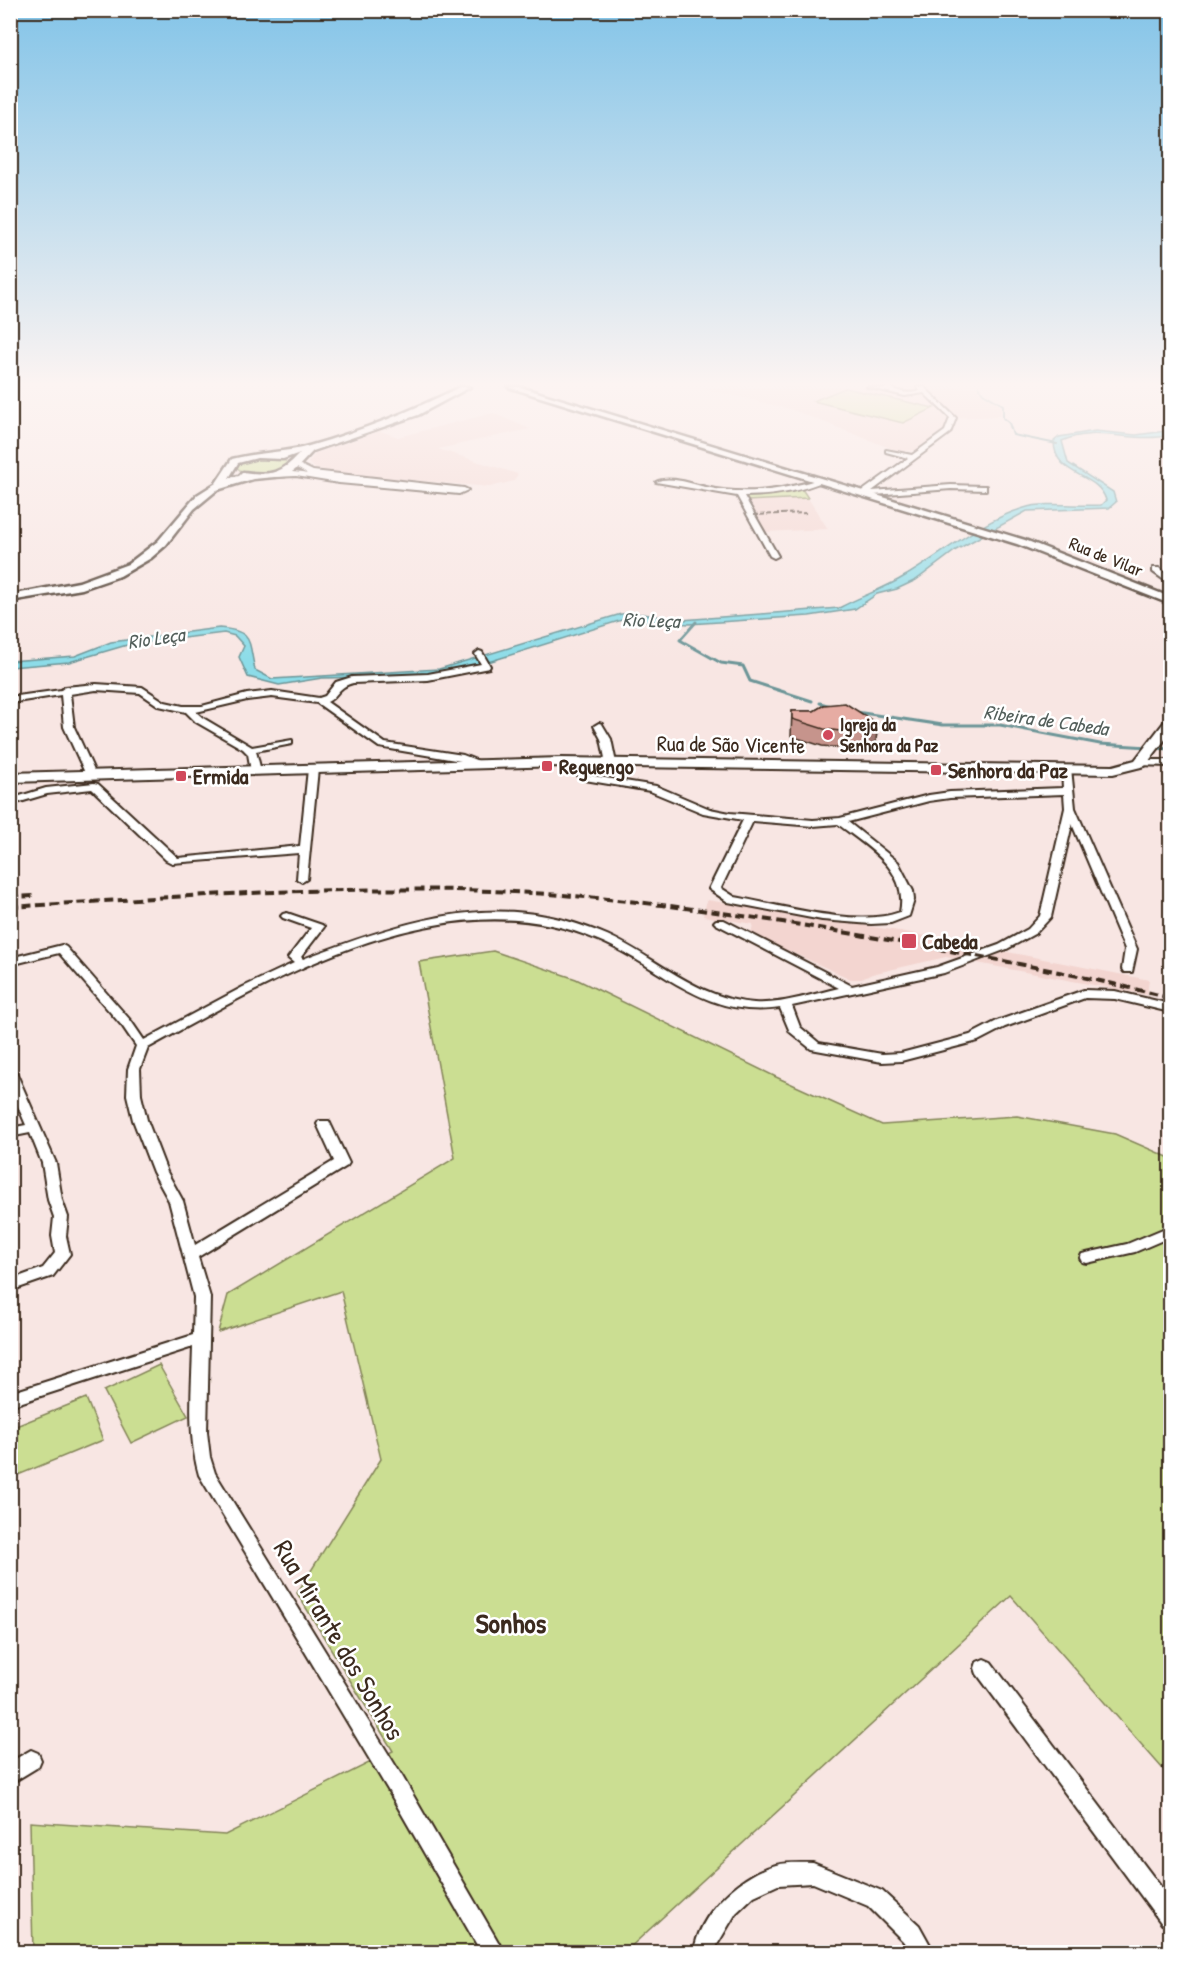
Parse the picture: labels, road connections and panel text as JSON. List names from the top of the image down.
{
  "streets": {
    "main road": ["Rua de São Vicente"],
    "street": ["Rua de Vilar", "Rua Mirante dos Sonhos"]
  },
  "districts": ["Sonhos"],
  "water": ["Rio Leça", "Ribeira de Cabeda"],
  "places": {
    "other": ["Igreja da Senhora da Paz"],
    "transit": [
      "Reguengo",
      "Senhora da Paz",
      "Ermida",
      "Cabeda"
    ]
  }
}
